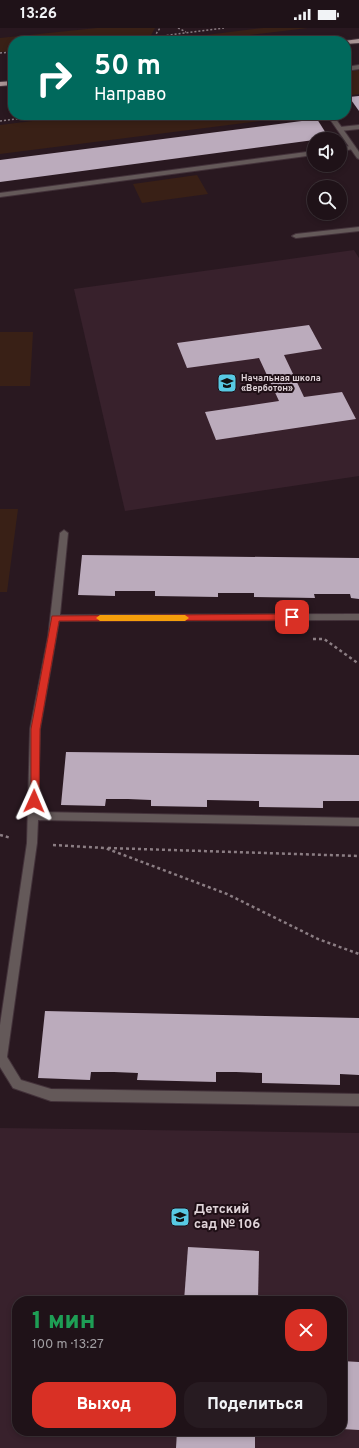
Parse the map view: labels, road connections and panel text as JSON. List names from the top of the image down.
{
  "places": {
    "school or university": ["Начальная школа «Верботон»", "Детский сад № 106"]
  },
  "page": {
    "status": "13:26",
    "turn": ["50 m", "Направо"],
    "heading": ["1 мин", "100 m · 13:27"],
    "buttons": ["Выход", "Поделиться"]
  }
}
